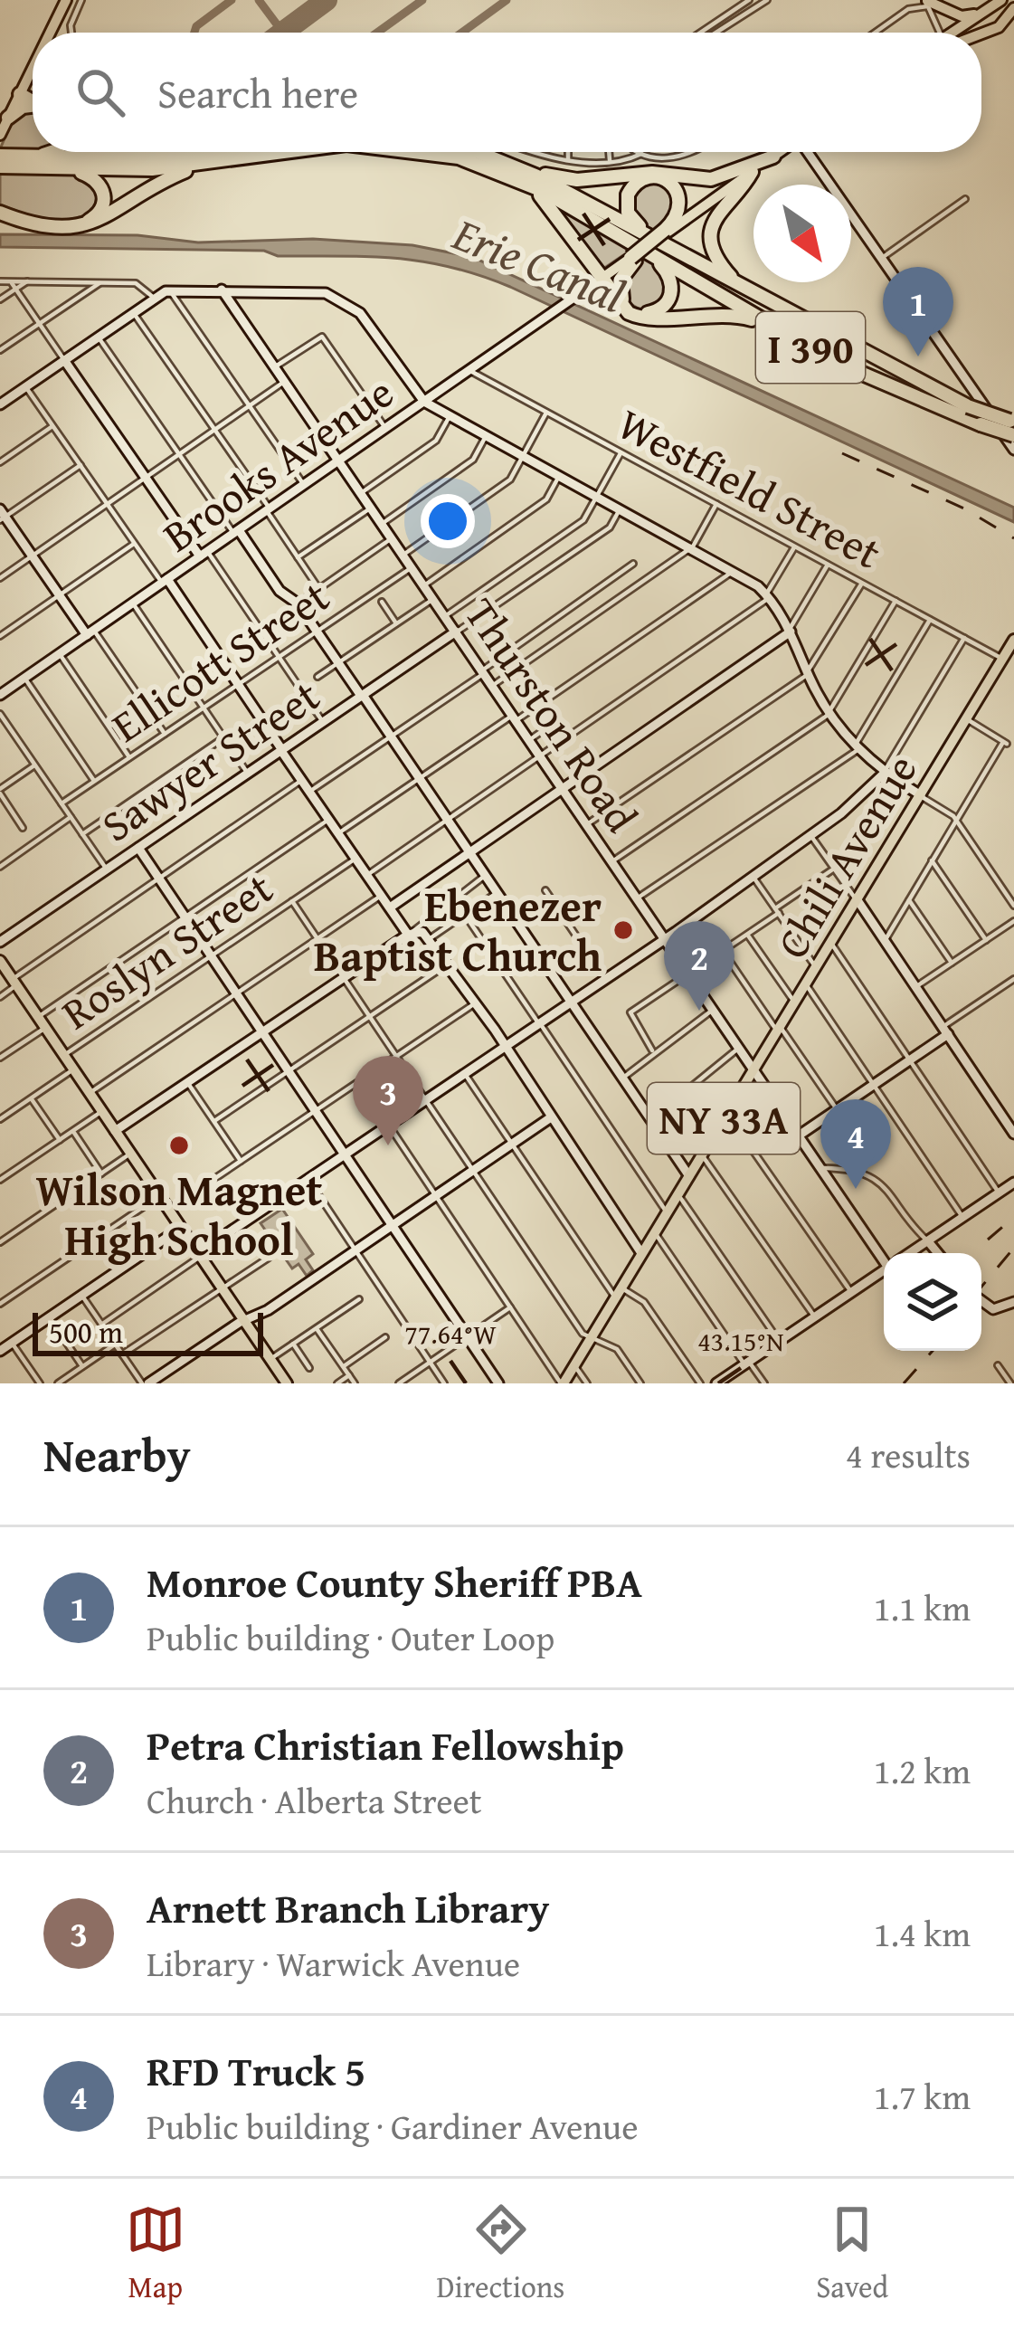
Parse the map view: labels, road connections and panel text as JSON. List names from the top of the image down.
{
  "streets": {
    "highway": ["I 390"],
    "main road": ["Brooks Avenue", "Chili Avenue", "NY 33A"],
    "street": [
      "Westfield Street",
      "Ellicott Street",
      "Thurston Road",
      "Sawyer Street",
      "Roslyn Street"
    ]
  },
  "crossings": [
    ["Brooks Avenue", "Westfield Street"],
    ["Brooks Avenue", "Thurston Road"],
    ["Westfield Street", "Chili Avenue"],
    ["Ellicott Street", "Thurston Road"],
    ["Thurston Road", "Sawyer Street"],
    ["Thurston Road", "Chili Avenue"]
  ],
  "water": ["Erie Canal"],
  "places": ["Ebenezer Baptist Church", "Wilson Magnet High School"],
  "scale_bar": "500 m",
  "north": "bottom right",
  "page": {
    "search": "Search here",
    "pins": [
      "1",
      "2",
      "3",
      "4"
    ],
    "scale": "500 m",
    "heading": ["Nearby", "4 results"],
    "list": [
      {
        "mark": "1",
        "name": "Monroe County Sheriff PBA",
        "note": "Public building · Outer Loop",
        "value": "1.1 km"
      },
      {
        "mark": "2",
        "name": "Petra Christian Fellowship",
        "note": "Church · Alberta Street",
        "value": "1.2 km"
      },
      {
        "mark": "3",
        "name": "Arnett Branch Library",
        "note": "Library · Warwick Avenue",
        "value": "1.4 km"
      },
      {
        "mark": "4",
        "name": "RFD Truck 5",
        "note": "Public building · Gardiner Avenue",
        "value": "1.7 km"
      }
    ],
    "nav": ["Map", "Directions", "Saved"]
  },
  "coordinates": ["77.64°W", "43.15°N"]
}
